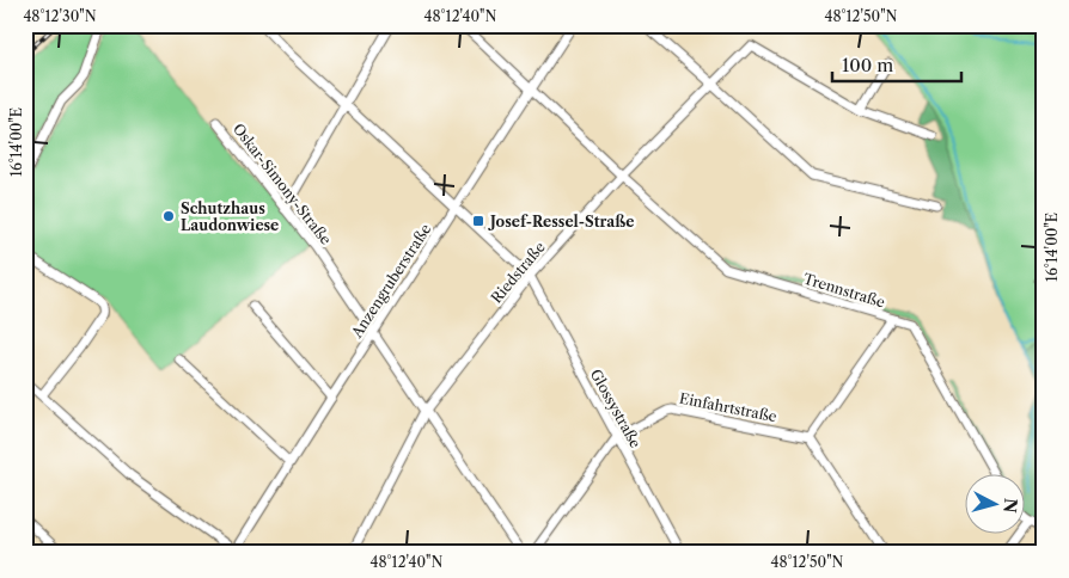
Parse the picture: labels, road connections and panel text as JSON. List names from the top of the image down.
{
  "streets": {
    "street": [
      "Oskar-Simony-Straße",
      "Riedstraße",
      "Anzengruberstraße",
      "Trennstraße",
      "Einfahrtstraße",
      "Glossystraße"
    ]
  },
  "crossings": [
    ["Oskar-Simony-Straße", "Riedstraße"],
    ["Oskar-Simony-Straße", "Anzengruberstraße"],
    ["Riedstraße", "Trennstraße"],
    ["Riedstraße", "Glossystraße"],
    ["Anzengruberstraße", "Trennstraße"],
    ["Einfahrtstraße", "Glossystraße"]
  ],
  "places": {
    "other": ["Schutzhaus Laudonwiese"],
    "transit": ["Josef-Ressel-Straße"]
  },
  "scale_bar": "100 m",
  "north": "right",
  "coordinates": [
    "48°12'30\"N",
    "48°12'40\"N",
    "48°12'50\"N",
    "16°14'00\"E"
  ]
}
